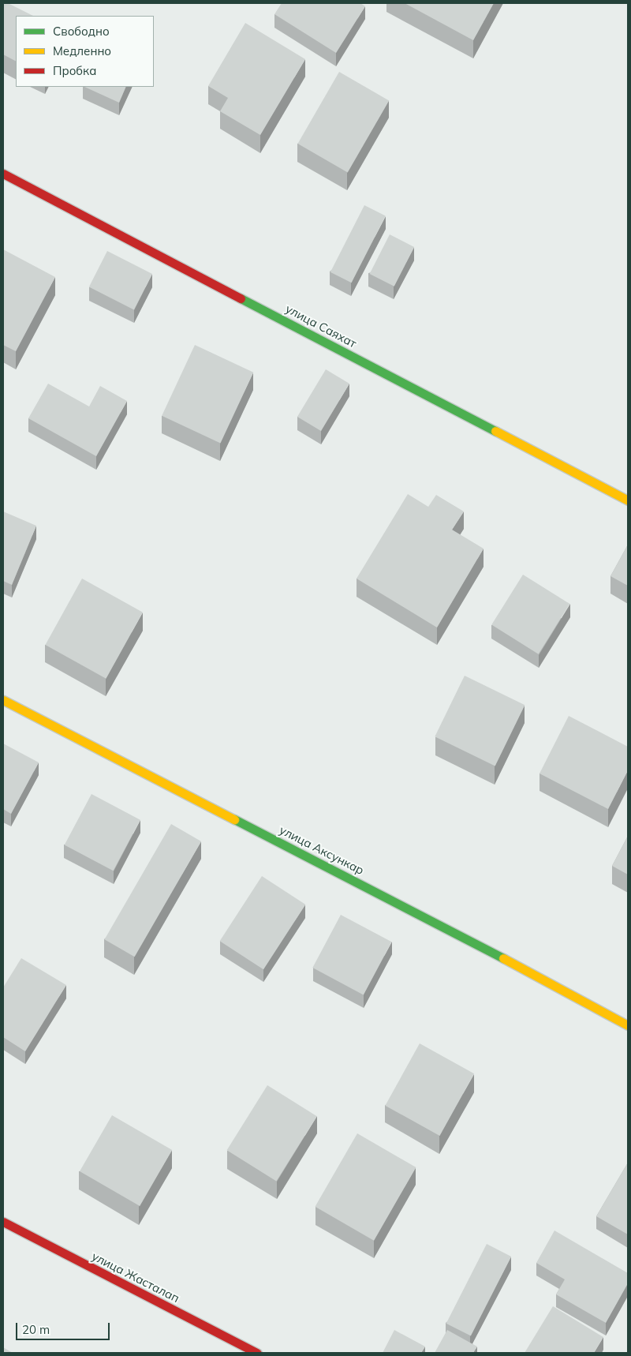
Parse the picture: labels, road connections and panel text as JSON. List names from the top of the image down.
{
  "streets": {
    "street": ["улица Саяхат", "улица Аксункар", "улица Жасталап"]
  },
  "legend": ["Свободно", "Медленно", "Пробка"],
  "scale_bar": "20 m"
}
